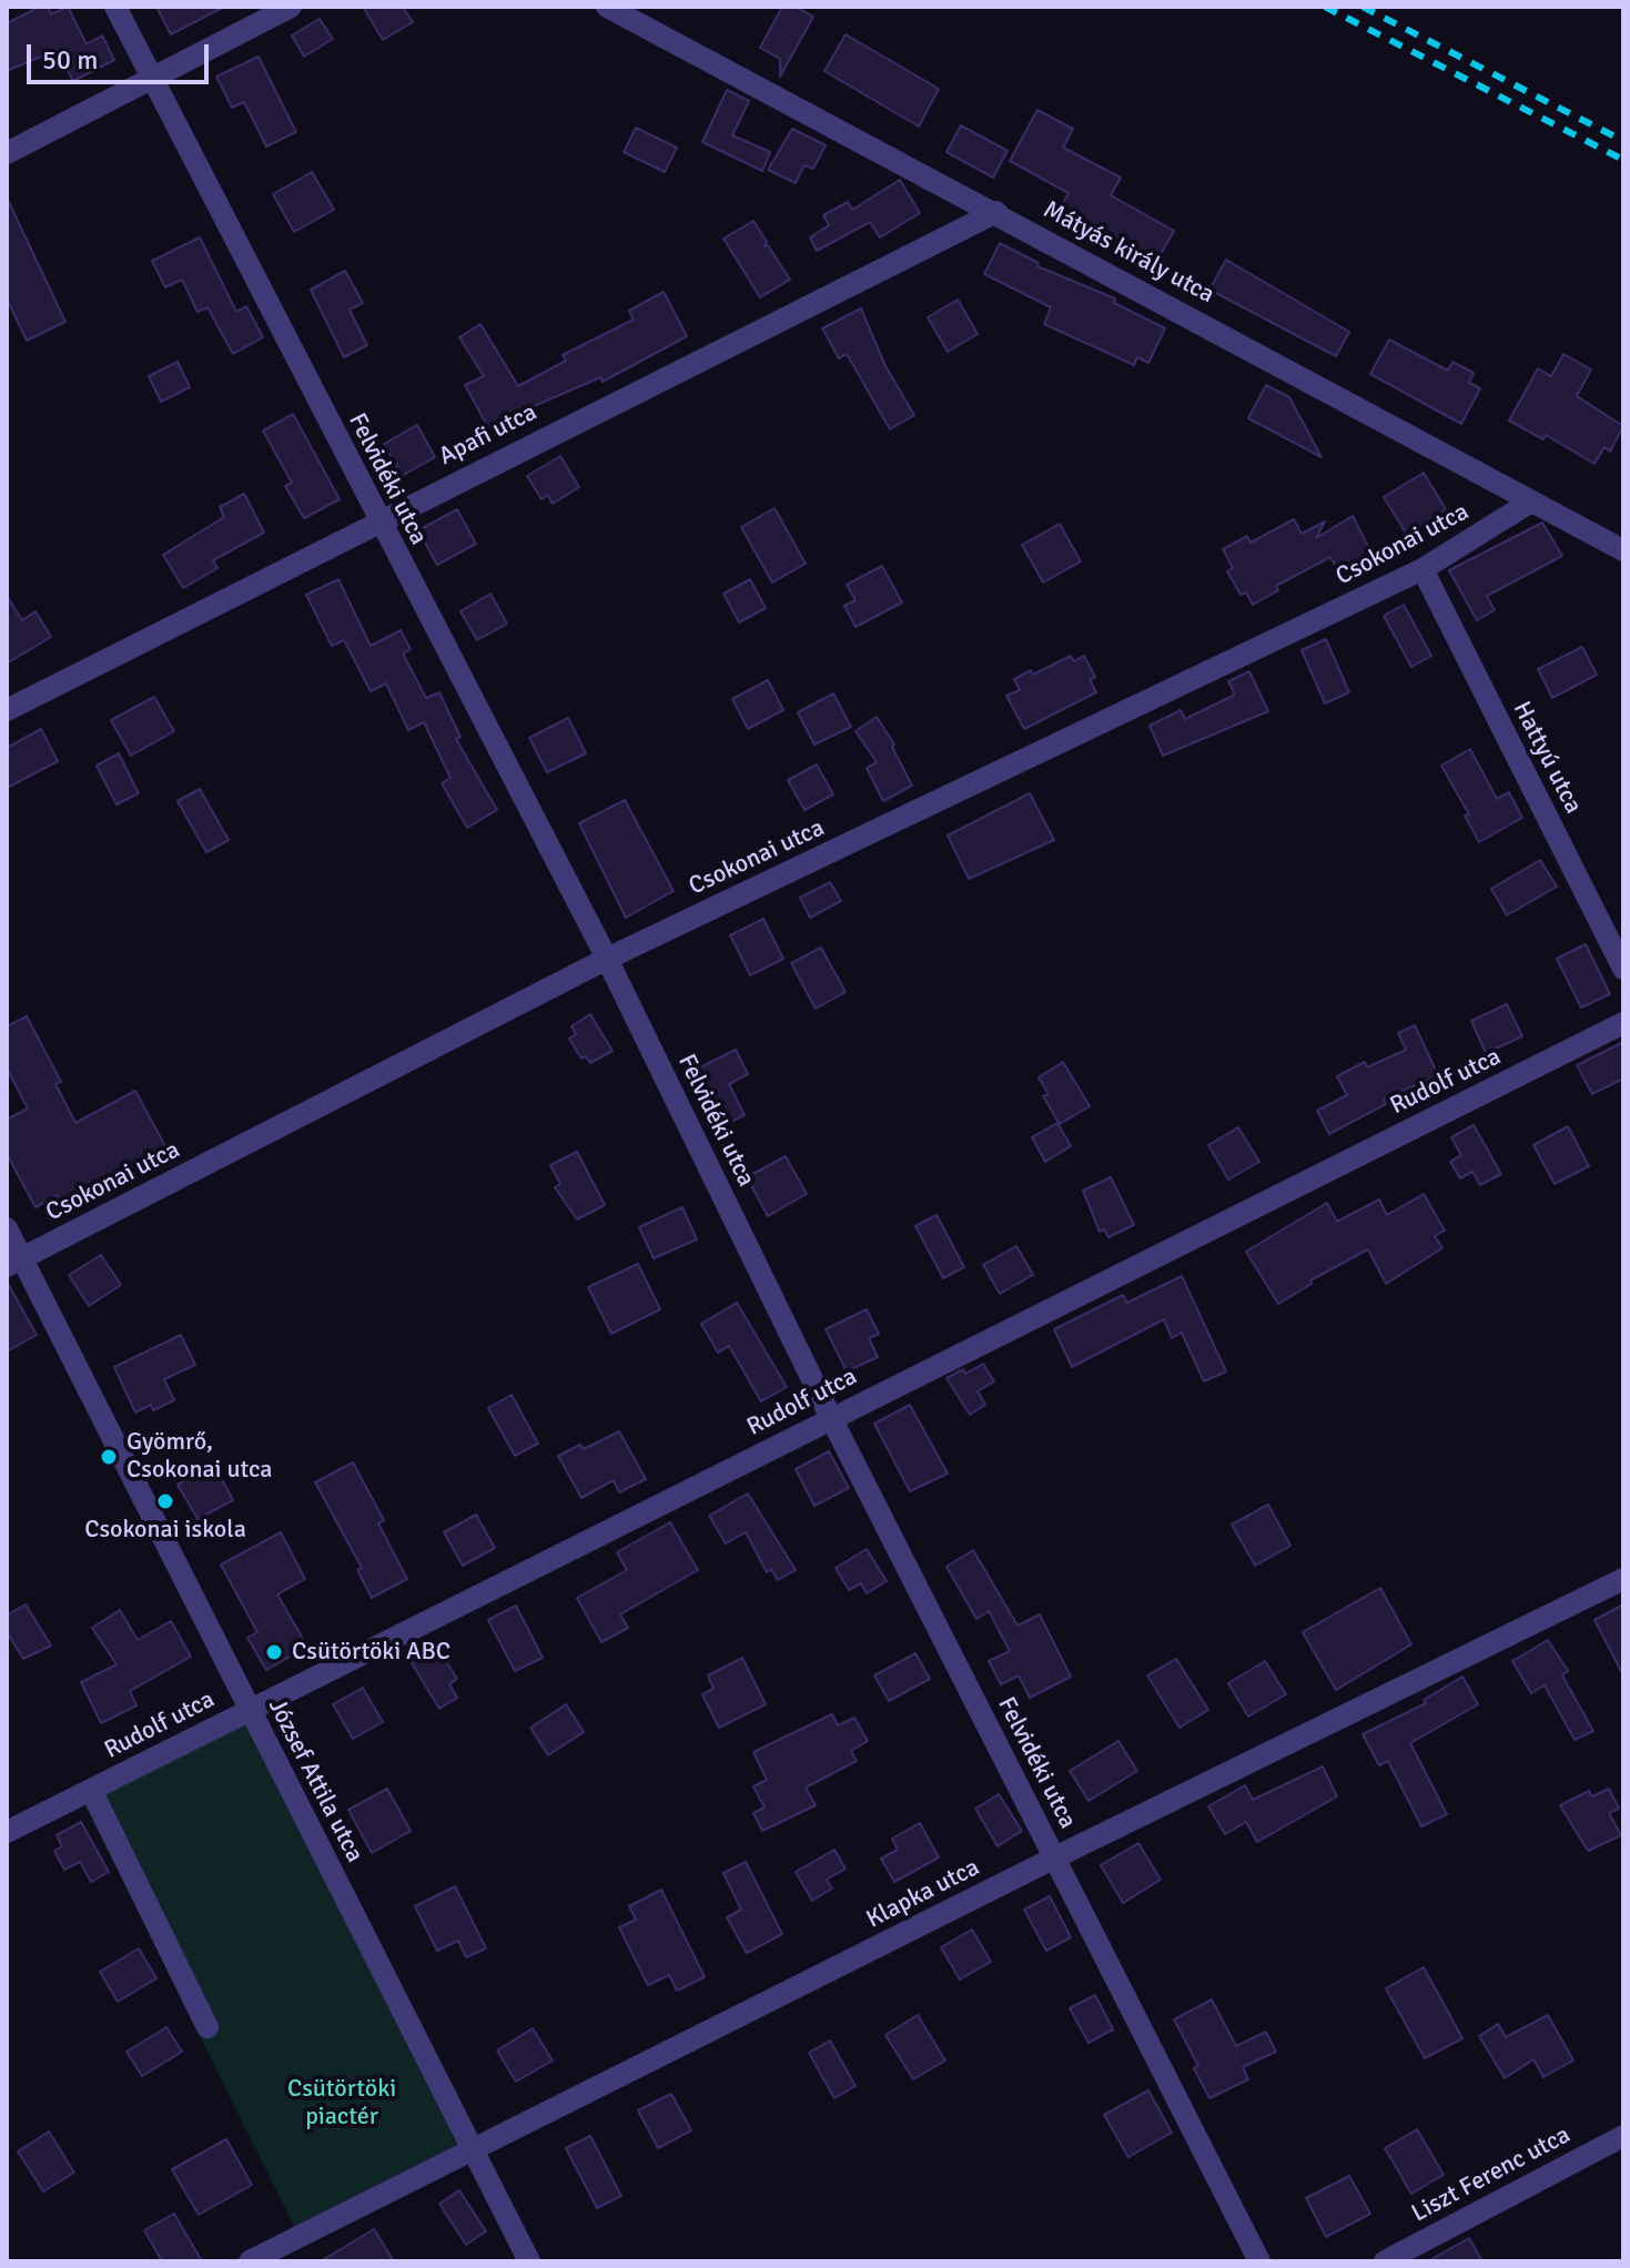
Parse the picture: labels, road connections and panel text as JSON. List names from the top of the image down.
{
  "streets": {
    "street": [
      "Mátyás király utca",
      "Apafi utca",
      "Felvidéki utca",
      "Csokonai utca",
      "Hattyú utca",
      "Rudolf utca",
      "József Attila utca",
      "Klapka utca",
      "Liszt Ferenc utca"
    ]
  },
  "crossings": [
    ["Mátyás király utca", "Apafi utca"],
    ["Mátyás király utca", "Csokonai utca"],
    ["Apafi utca", "Felvidéki utca"],
    ["Felvidéki utca", "Csokonai utca"],
    ["Felvidéki utca", "Rudolf utca"],
    ["Felvidéki utca", "Klapka utca"],
    ["Csokonai utca", "Hattyú utca"],
    ["Csokonai utca", "József Attila utca"],
    ["Rudolf utca", "József Attila utca"],
    ["József Attila utca", "Klapka utca"]
  ],
  "parks": ["Csütörtöki piactér"],
  "places": ["Gyömrő, Csokonai utca", "Csokonai iskola", "Csütörtöki ABC"],
  "scale_bar": "50 m"
}
